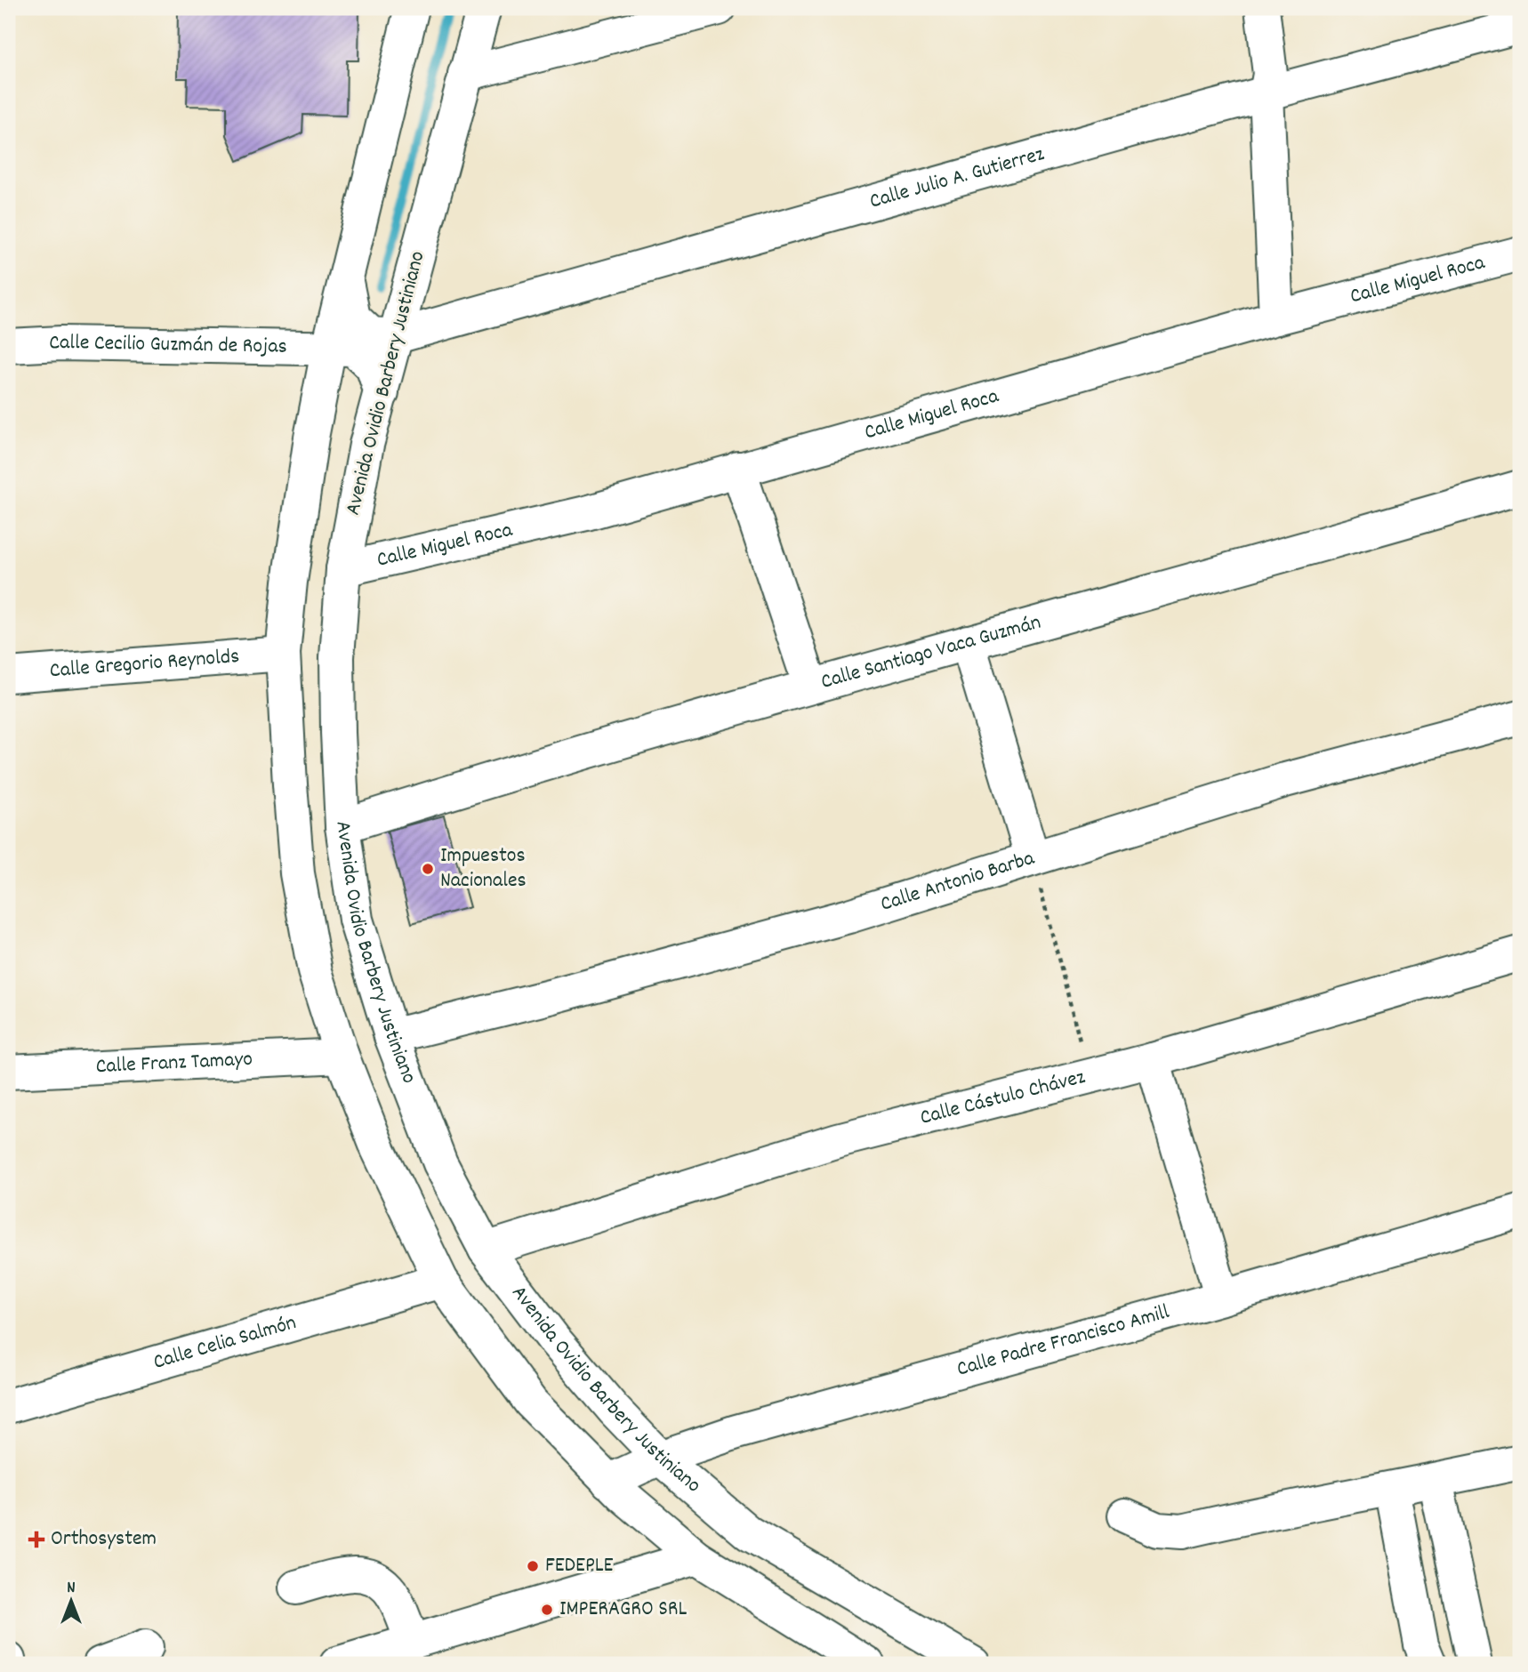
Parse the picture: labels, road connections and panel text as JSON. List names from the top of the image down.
{
  "streets": {
    "street": [
      "Calle Julio A. Gutierrez",
      "Calle Miguel Roca",
      "Calle Cecilio Guzmán de Rojas",
      "Avenida Ovidio Barbery Justiniano",
      "Calle Santiago Vaca Guzmán",
      "Calle Gregorio Reynolds",
      "Calle Antonio Barba",
      "Calle Franz Tamayo",
      "Calle Cástulo Chávez",
      "Calle Padre Francisco Amill",
      "Calle Celia Salmón"
    ]
  },
  "crossings": [
    ["Calle Julio A. Gutierrez", "Avenida Ovidio Barbery Justiniano"],
    ["Calle Miguel Roca", "Avenida Ovidio Barbery Justiniano"],
    ["Calle Cecilio Guzmán de Rojas", "Avenida Ovidio Barbery Justiniano"],
    ["Avenida Ovidio Barbery Justiniano", "Calle Santiago Vaca Guzmán"],
    ["Avenida Ovidio Barbery Justiniano", "Calle Antonio Barba"],
    ["Avenida Ovidio Barbery Justiniano", "Calle Cástulo Chávez"],
    ["Avenida Ovidio Barbery Justiniano", "Calle Padre Francisco Amill"]
  ],
  "places": {
    "other": ["Impuestos Nacionales", "FEDEPLE", "IMPERAGRO SRL"],
    "health": ["Orthosystem"]
  },
  "north": "top"
}
